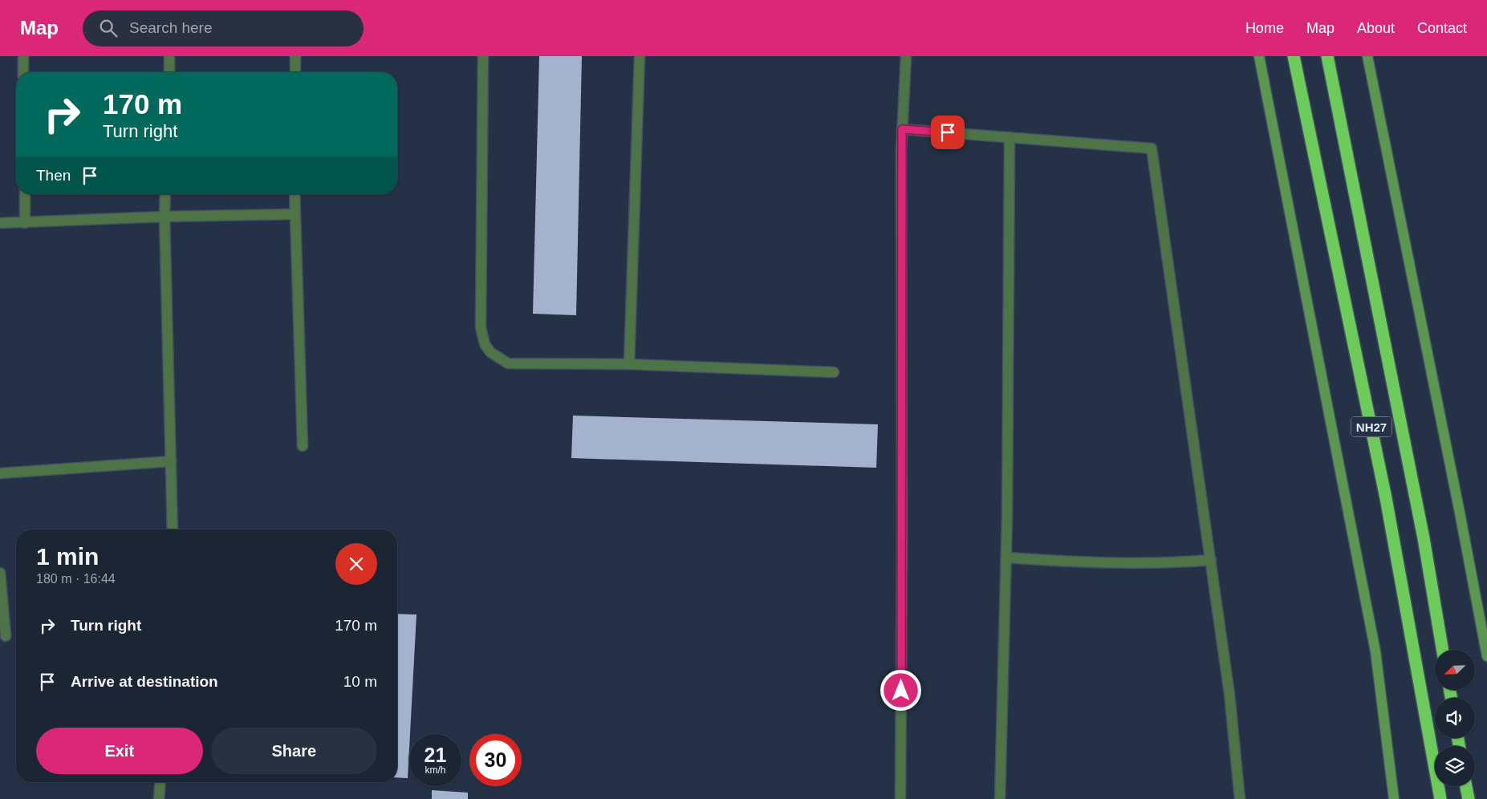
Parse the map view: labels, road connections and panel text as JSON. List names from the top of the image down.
{
  "streets": {
    "highway": ["NH27"]
  },
  "north": "bottom left",
  "page": {
    "header": "Map",
    "search": "Search here",
    "nav": [
      "Home",
      "Map",
      "About",
      "Contact"
    ],
    "turn": ["170 m", "Turn right"],
    "then": "Then",
    "heading": ["1 min", "180 m · 16:44"],
    "list": [
      {
        "name": "Turn right",
        "value": "170 m"
      },
      {
        "name": "Arrive at destination",
        "value": "10 m"
      }
    ],
    "buttons": ["Exit", "Share"],
    "speed": "21 km/h",
    "limit": "30"
  }
}
